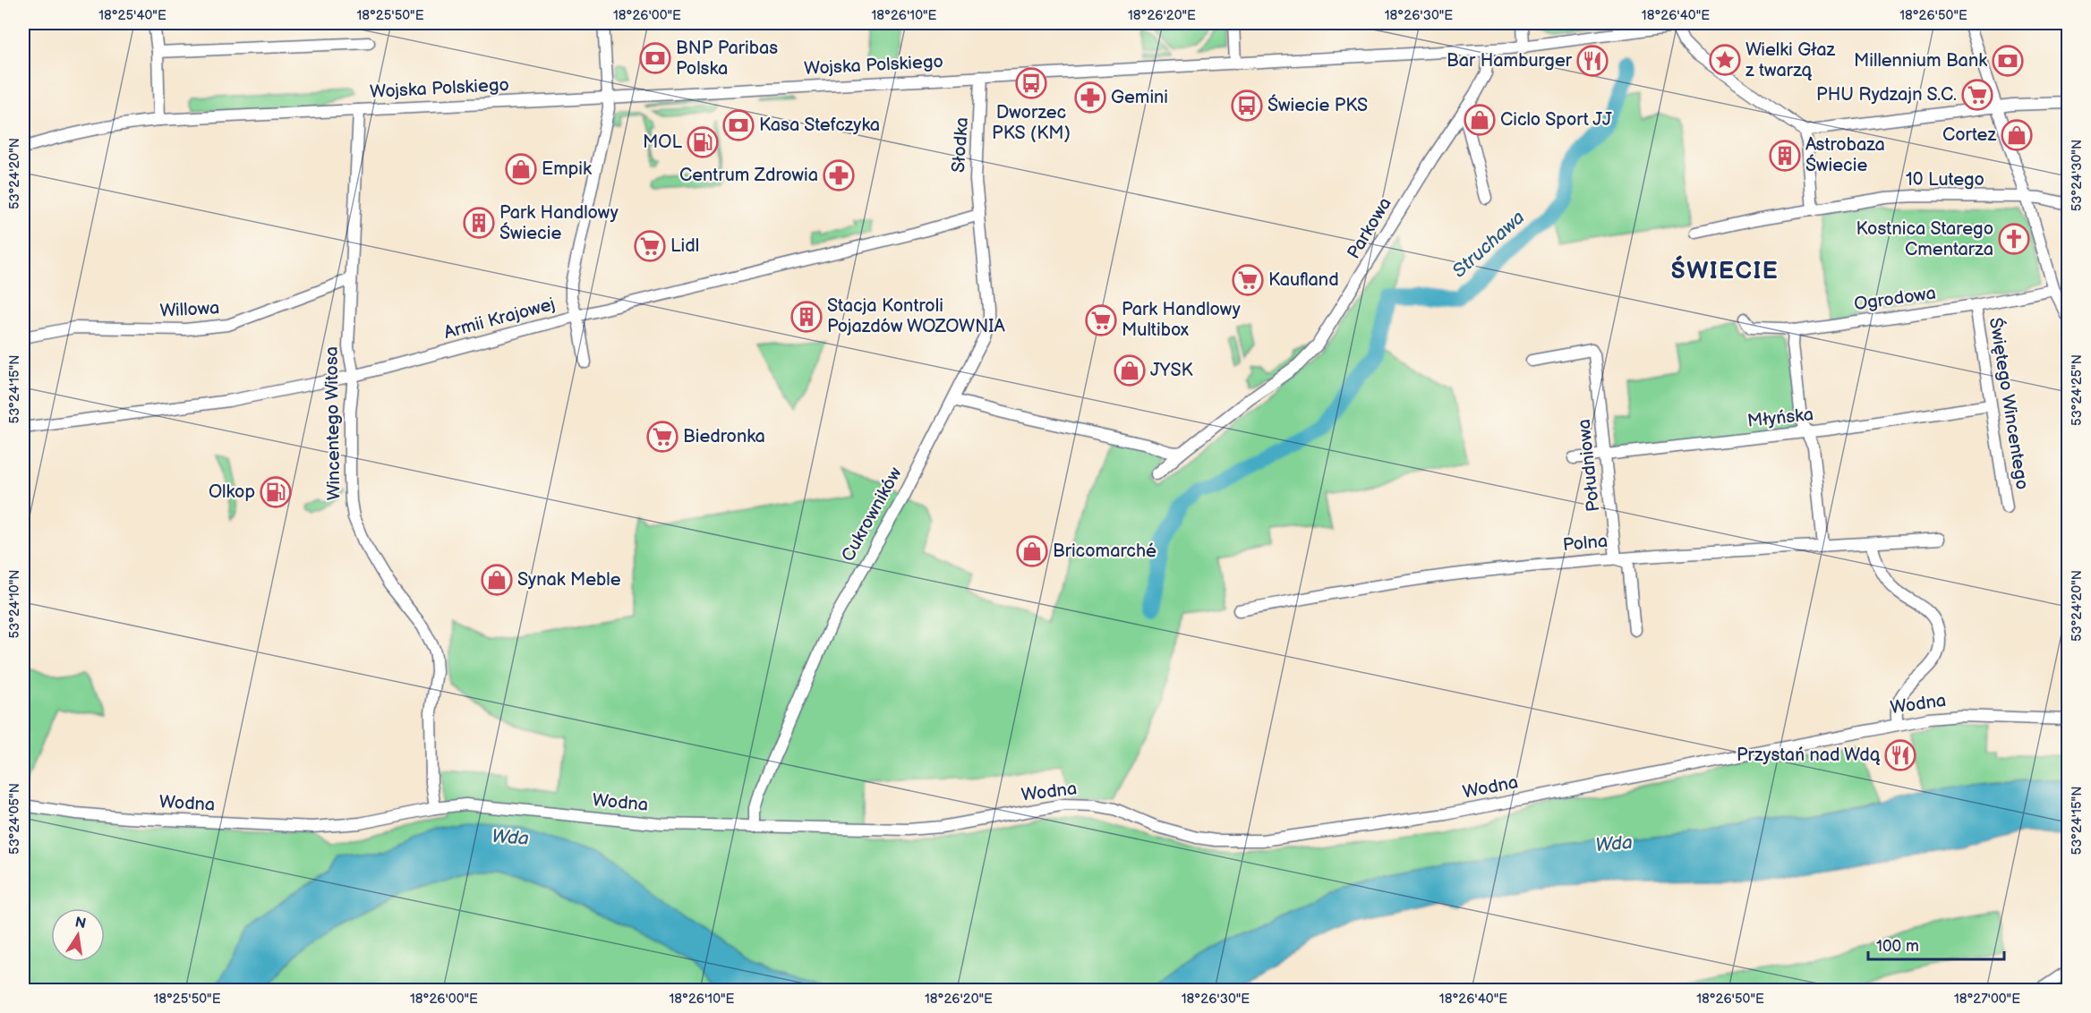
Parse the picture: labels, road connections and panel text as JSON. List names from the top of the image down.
{
  "streets": {
    "street": [
      "Wojska Polskiego",
      "Słodka",
      "10 Lutego",
      "Parkowa",
      "Ogrodowa",
      "Willowa",
      "Armii Krajowej",
      "Świętego Wincentego",
      "Młyńska",
      "Wincentego Witosa",
      "Południowa",
      "Cukrowników",
      "Polna",
      "Wodna"
    ]
  },
  "crossings": [
    ["Wojska Polskiego", "Słodka"],
    ["Wojska Polskiego", "Parkowa"],
    ["Wojska Polskiego", "Wincentego Witosa"],
    ["Słodka", "Armii Krajowej"],
    ["Słodka", "Cukrowników"],
    ["Ogrodowa", "Świętego Wincentego"],
    ["Willowa", "Wincentego Witosa"],
    ["Armii Krajowej", "Wincentego Witosa"],
    ["Armii Krajowej", "Cukrowników"],
    ["Świętego Wincentego", "Młyńska"],
    ["Młyńska", "Południowa"],
    ["Wincentego Witosa", "Wodna"],
    ["Południowa", "Polna"],
    ["Cukrowników", "Wodna"]
  ],
  "districts": ["ŚWIECIE"],
  "water": ["Struchawa", "Wda"],
  "places": {
    "bank": ["BNP Paribas Polska", "Millennium Bank", "Kasa Stefczyka"],
    "place": ["Wielki Głaz z twarzą"],
    "restaurant": ["Bar Hamburger", "Przystań nad Wdą"],
    "bus stop": ["Dworzec PKS (KM)", "Świecie PKS"],
    "supermarket": [
      "PHU Rydzajn S.C.",
      "Lidl",
      "Kaufland",
      "Park Handlowy Multibox",
      "Biedronka"
    ],
    "pharmacy": ["Gemini", "Centrum Zdrowia"],
    "shop": [
      "Ciclo Sport JJ",
      "Cortez",
      "Empik",
      "JYSK",
      "Bricomarché",
      "Synak Meble"
    ],
    "fuel station": ["MOL", "Olkop"],
    "building": ["Astrobaza Świecie", "Park Handlowy Świecie", "Stacja Kontroli Pojazdów WOZOWNIA"],
    "church": ["Kostnica Starego Cmentarza"]
  },
  "scale_bar": "100 m",
  "north": "top",
  "coordinates": [
    "18°25'40\"E",
    "18°25'50\"E",
    "18°26'00\"E",
    "18°26'10\"E",
    "18°26'20\"E",
    "18°26'30\"E",
    "18°26'40\"E",
    "18°26'50\"E",
    "53°24'20\"N",
    "53°24'30\"N",
    "53°24'15\"N",
    "53°24'25\"N",
    "53°24'10\"N",
    "53°24'05\"N",
    "18°27'00\"E"
  ]
}
